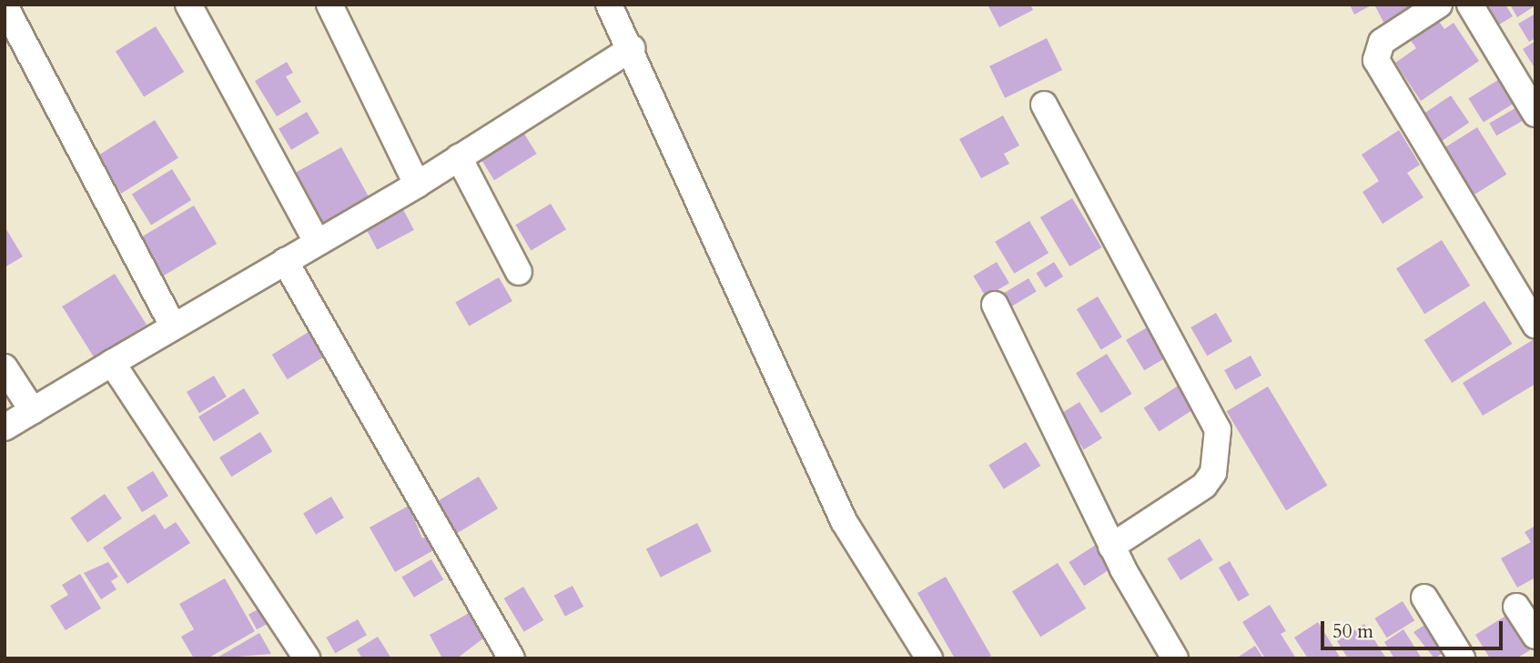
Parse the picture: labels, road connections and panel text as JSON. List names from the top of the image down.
{
  "scale_bar": "50 m"
}
